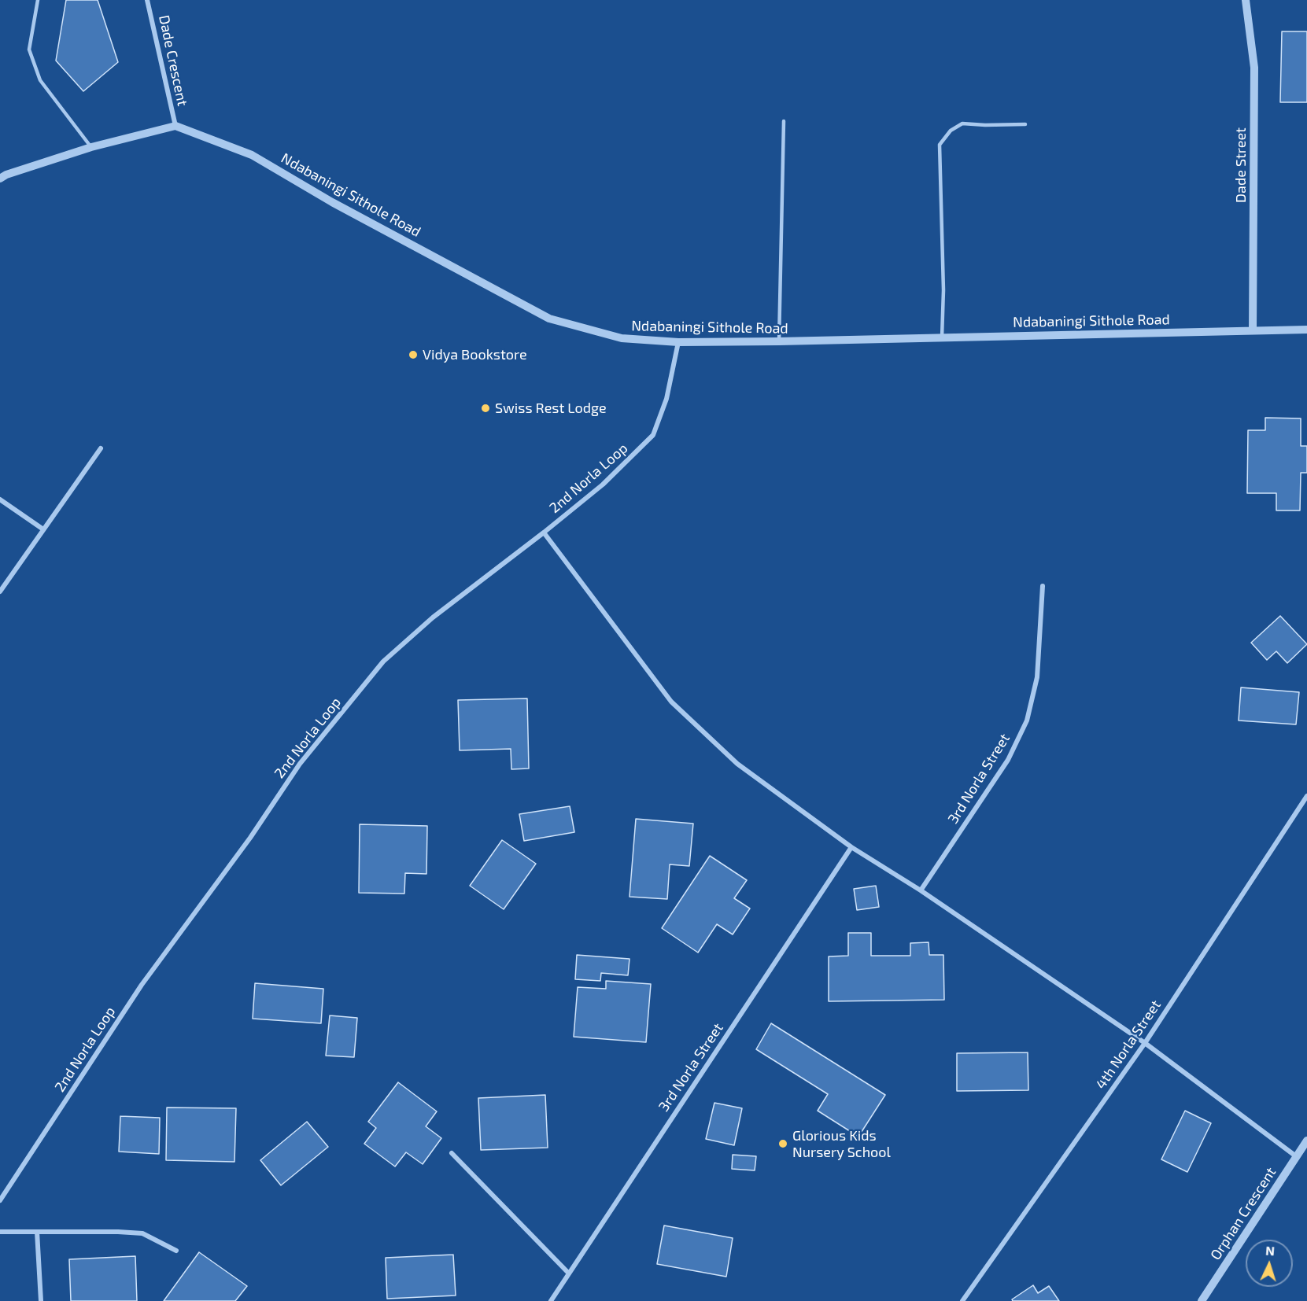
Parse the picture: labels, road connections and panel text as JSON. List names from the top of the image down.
{
  "streets": {
    "street": [
      "Dade Crescent",
      "Dade Street",
      "Ndabaningi Sithole Road",
      "2nd Norla Loop",
      "3rd Norla Street",
      "4th Norla Street",
      "Orphan Crescent"
    ]
  },
  "crossings": [
    ["Dade Crescent", "Ndabaningi Sithole Road"],
    ["Dade Street", "Ndabaningi Sithole Road"],
    ["Ndabaningi Sithole Road", "2nd Norla Loop"]
  ],
  "places": ["Vidya Bookstore", "Swiss Rest Lodge", "Glorious Kids Nursery School"],
  "north": "top"
}
